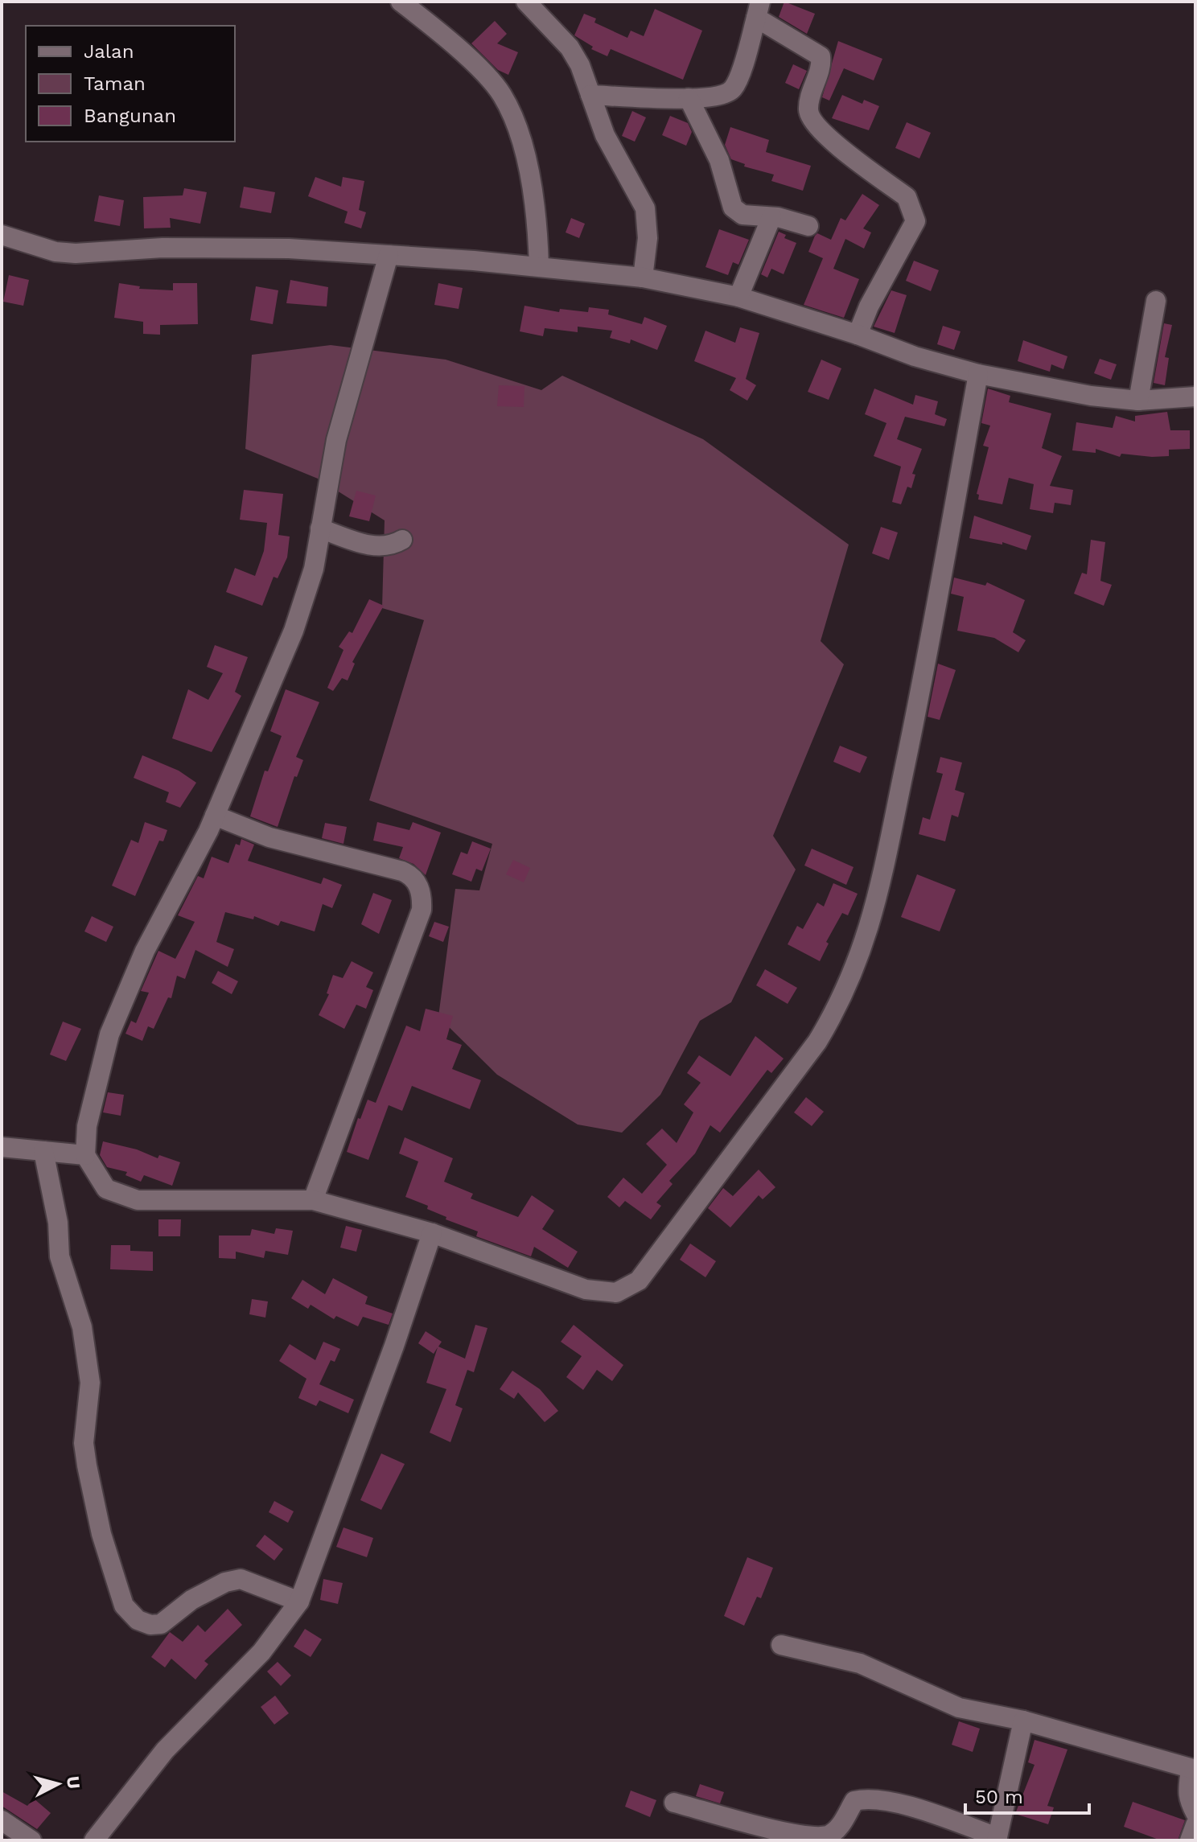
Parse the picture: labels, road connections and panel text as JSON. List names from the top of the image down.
{
  "legend": ["Jalan", "Taman", "Bangunan"],
  "scale_bar": "50 m",
  "north": "right"
}
